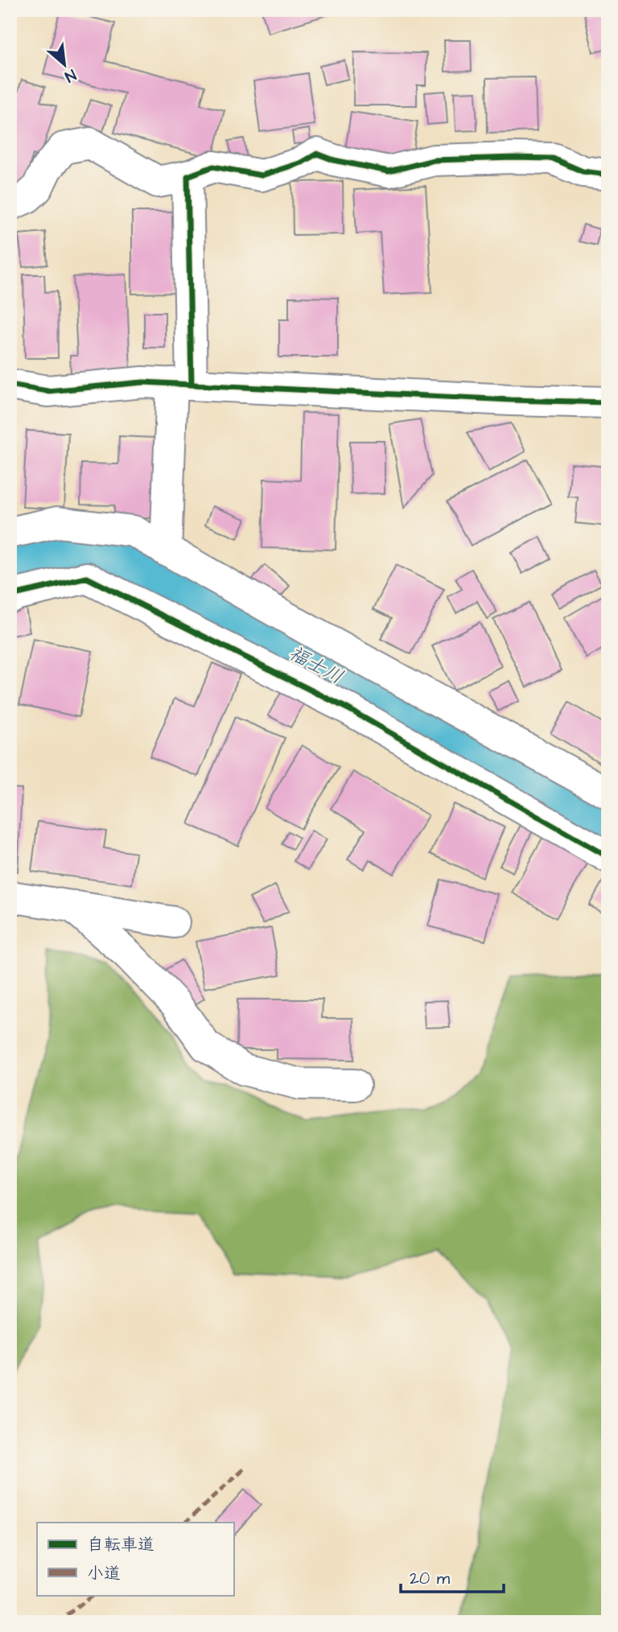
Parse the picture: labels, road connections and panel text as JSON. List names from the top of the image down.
{
  "water": ["福士川"],
  "legend": ["自転車道", "小道"],
  "scale_bar": "20 m",
  "north": "bottom right"
}
